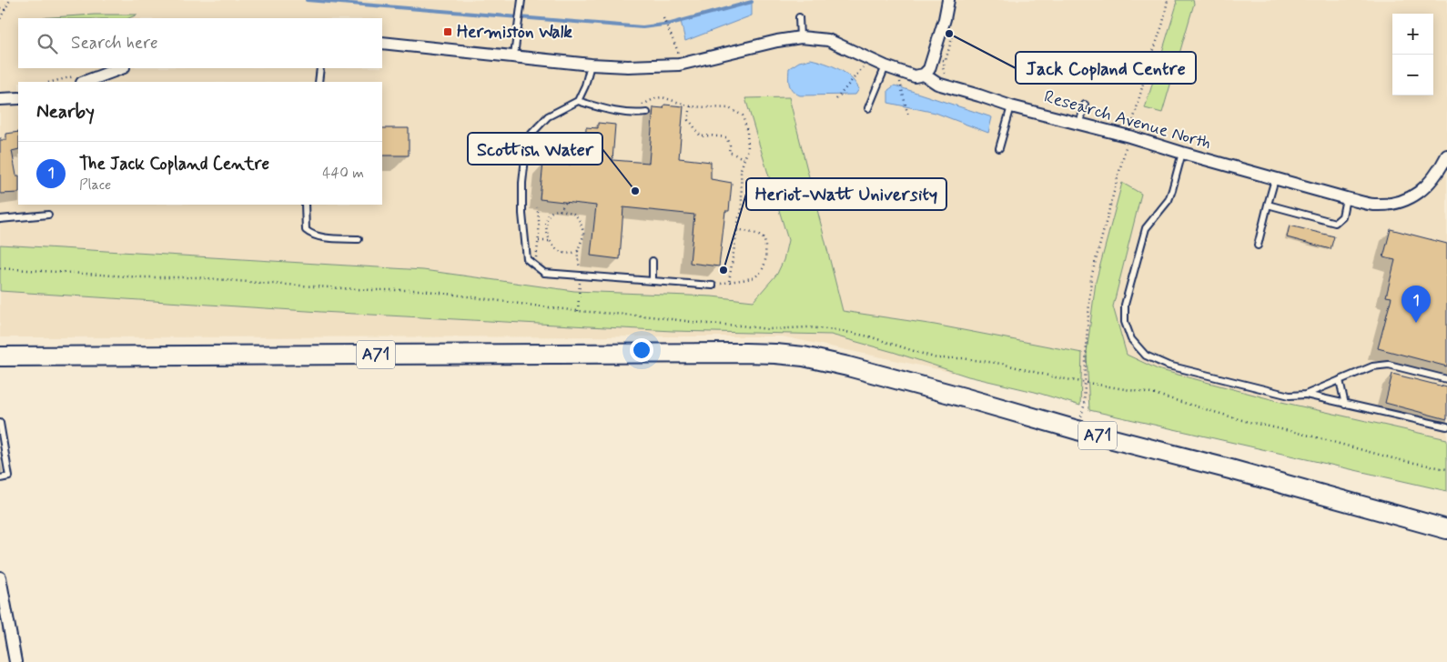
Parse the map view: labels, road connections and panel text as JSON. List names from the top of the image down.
{
  "streets": {
    "main road": ["A71"],
    "street": ["Research Avenue North"]
  },
  "places": {
    "transit": ["Hermiston Walk"],
    "other": ["Jack Copland Centre", "Scottish Water", "Heriot-Watt University"]
  },
  "page": {
    "map_buttons": ["+", "−"],
    "search": "Search here",
    "heading": "Nearby",
    "list": [
      {
        "mark": "1",
        "name": "The Jack Copland Centre",
        "note": "Place",
        "value": "440 m"
      }
    ],
    "pins": "1"
  }
}
